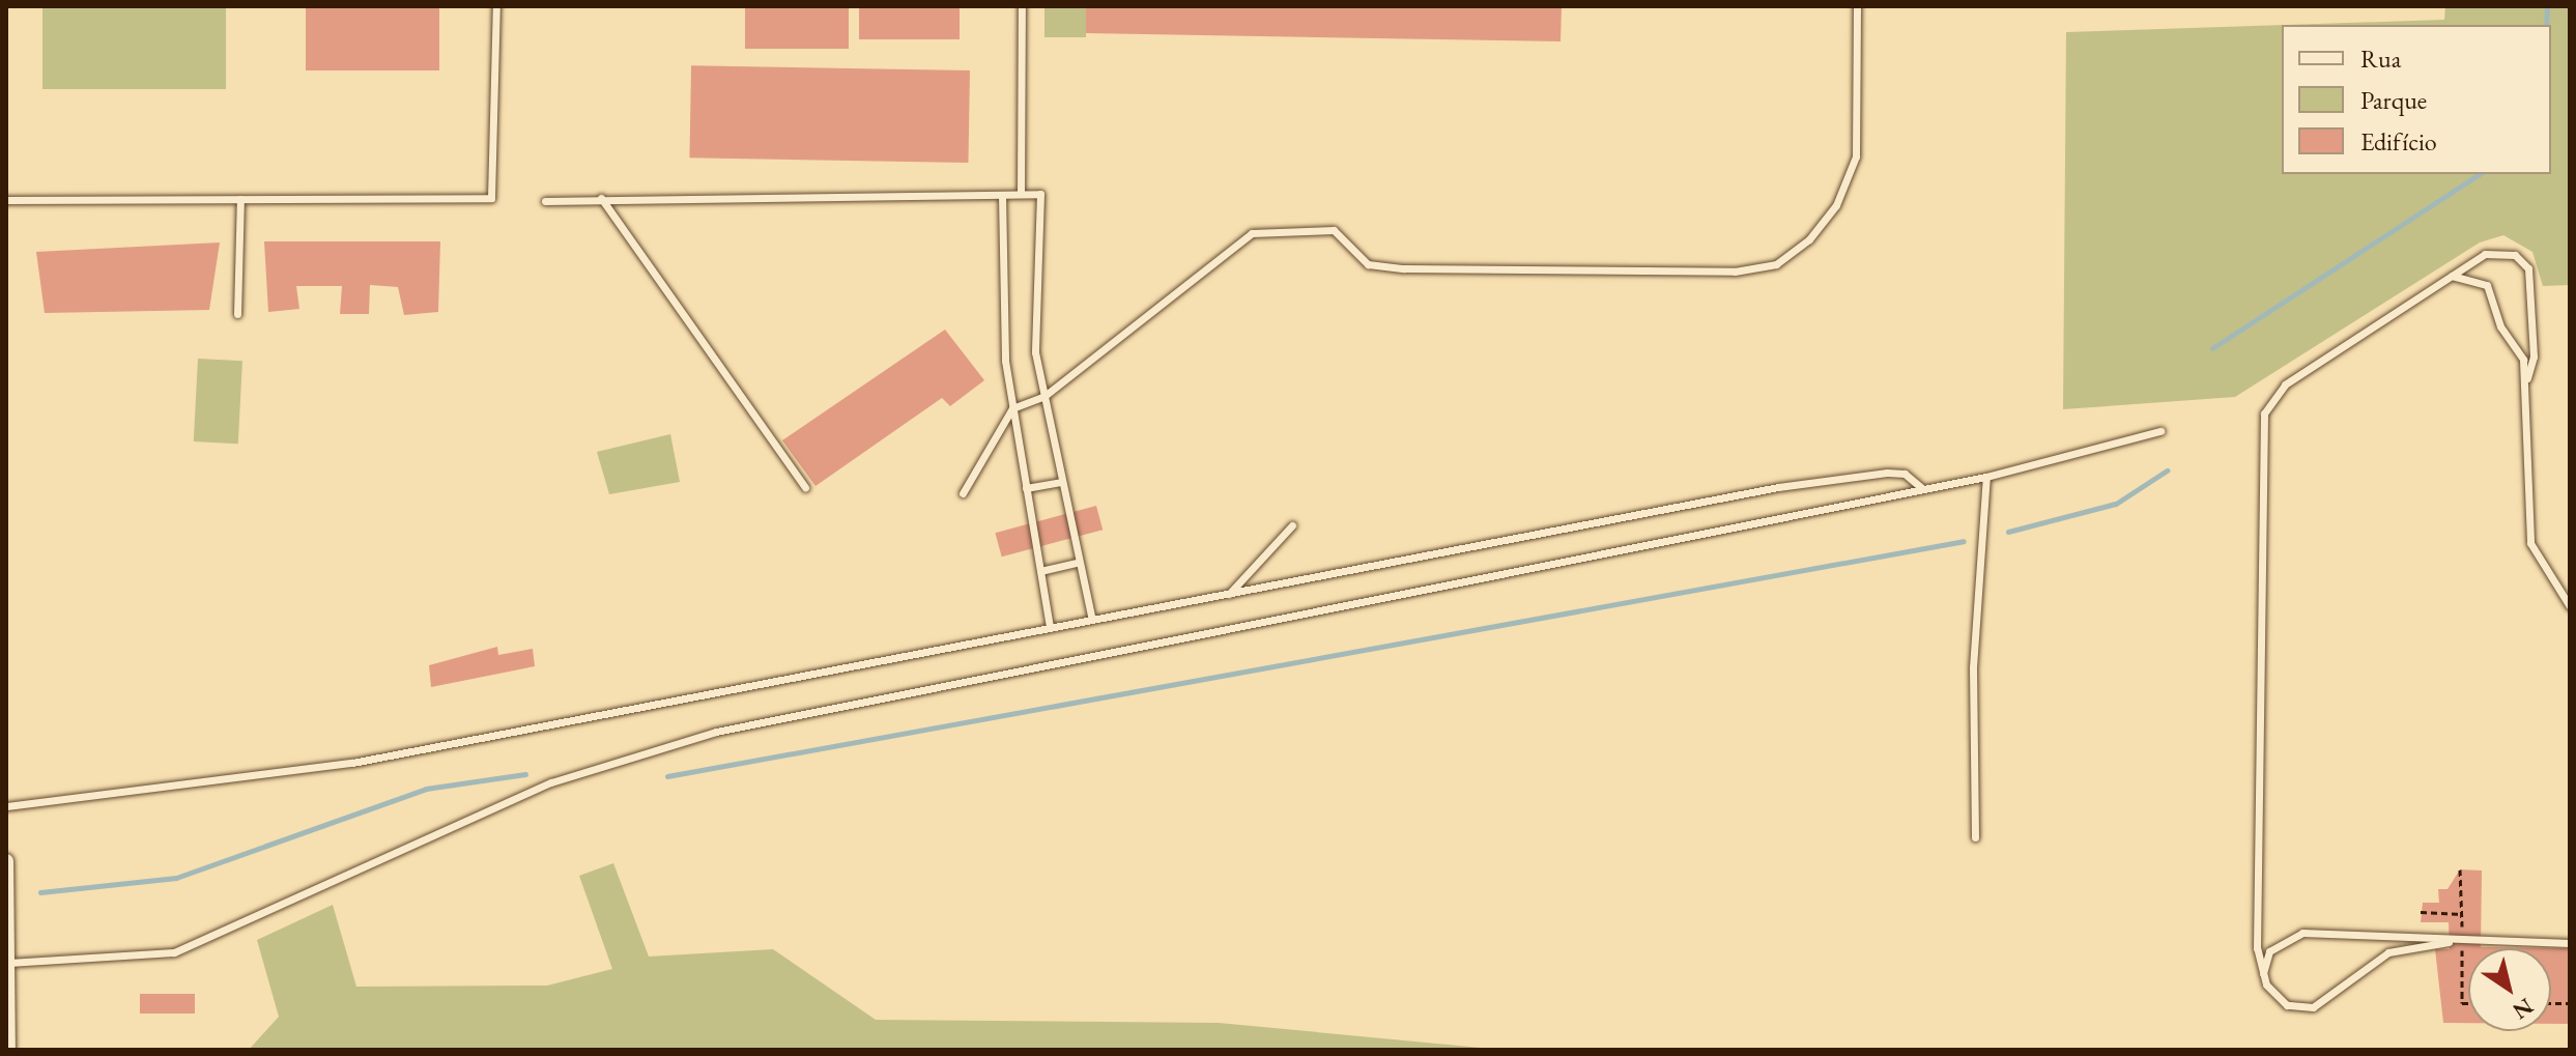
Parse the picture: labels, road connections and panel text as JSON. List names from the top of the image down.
{
  "legend": ["Rua", "Parque", "Edifício"],
  "north": "bottom right"
}
